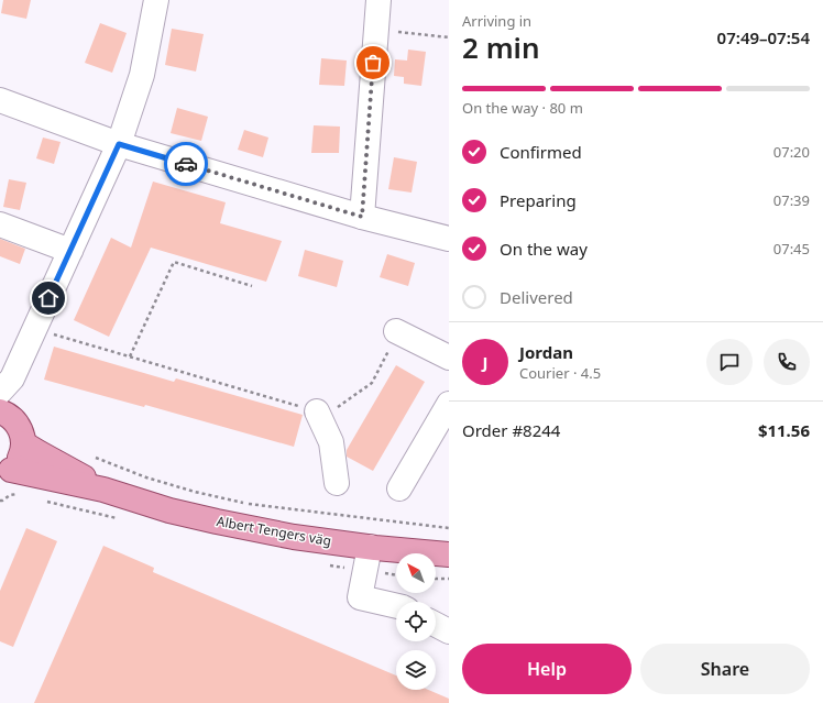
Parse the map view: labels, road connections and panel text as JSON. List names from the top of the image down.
{
  "streets": {
    "main road": ["Albert Tengers väg"]
  },
  "north": "top left",
  "page": {
    "heading": ["2 min", "Arriving in", "07:49–07:54"],
    "panel": [
      "Jordan",
      "Courier · 4.5",
      "Order #8244",
      "$11.56"
    ],
    "bar": "On the way · 80 m",
    "list": [
      ["Confirmed", "07:20"],
      ["Preparing", "07:39"],
      ["On the way", "07:45"],
      "Delivered"
    ],
    "round": "J",
    "buttons": ["Help", "Share"]
  }
}
